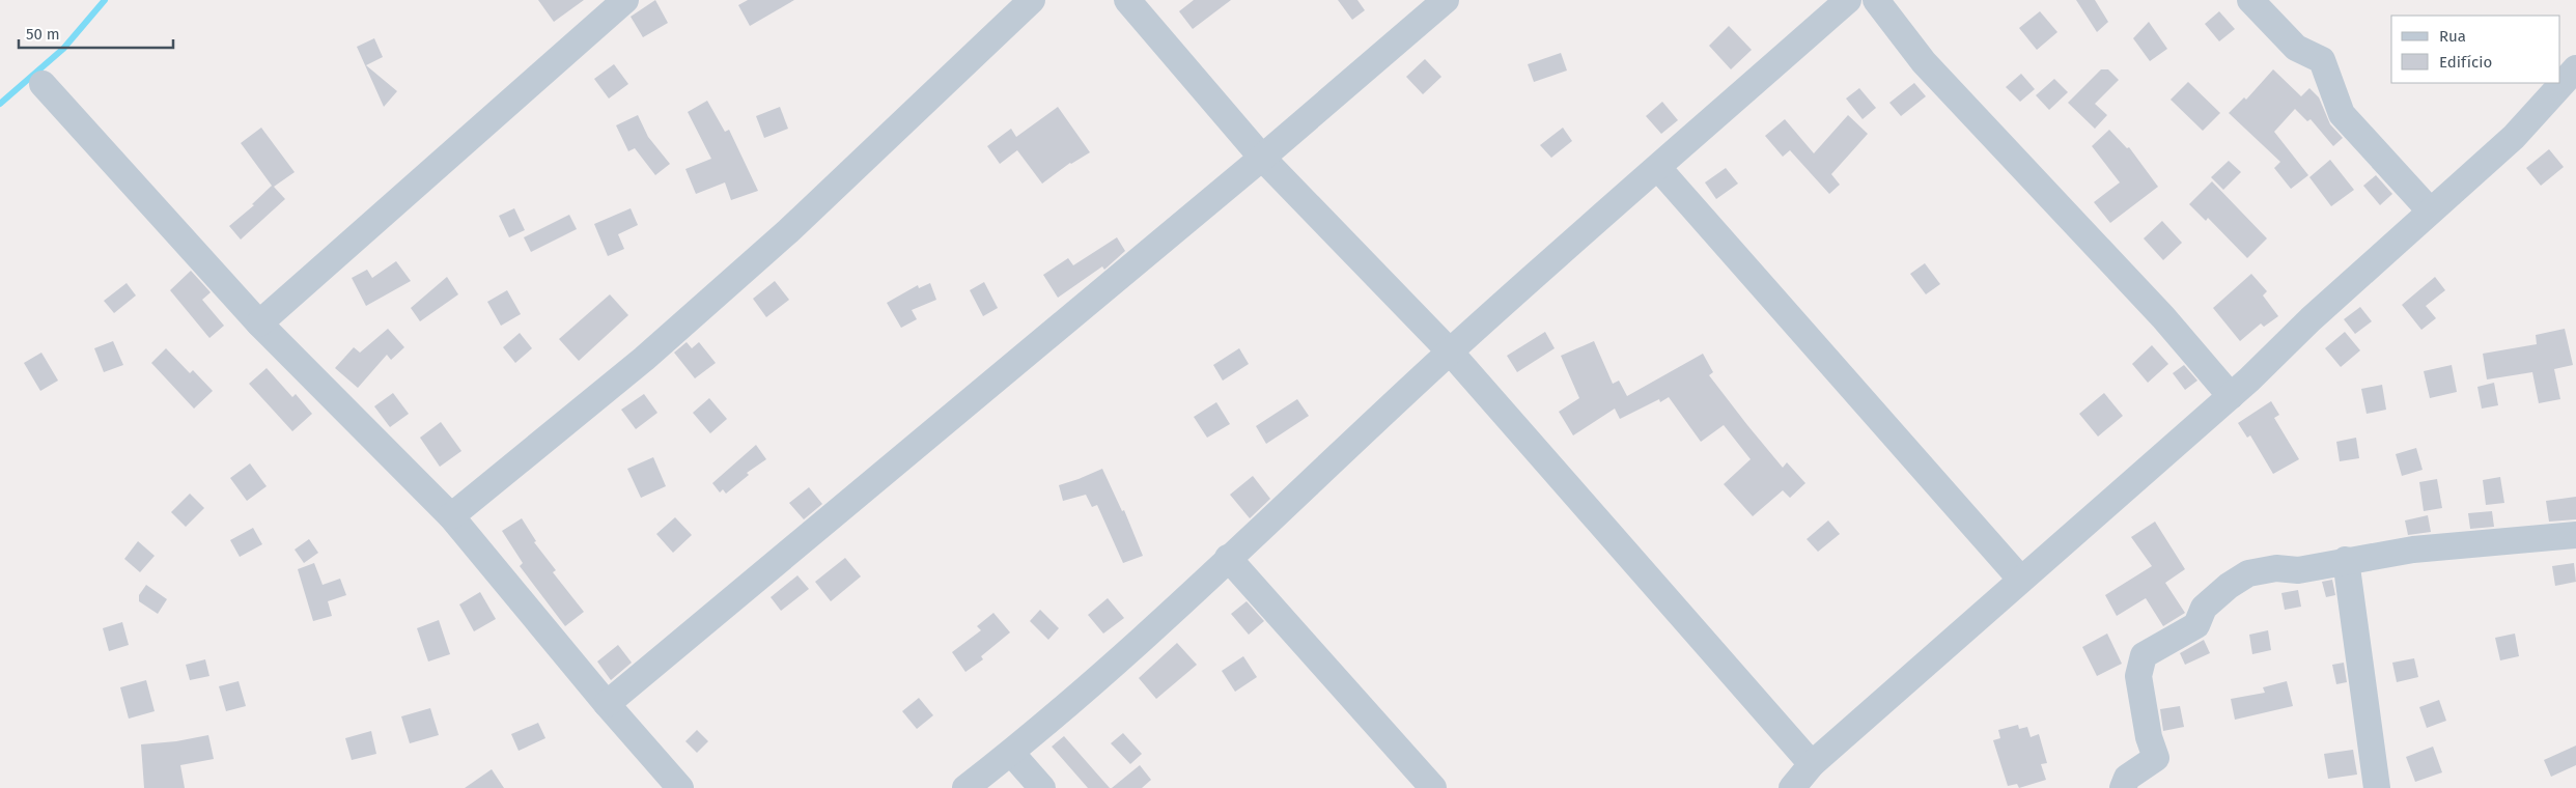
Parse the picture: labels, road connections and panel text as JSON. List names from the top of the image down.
{
  "legend": ["Rua", "Edifício"],
  "scale_bar": "50 m"
}
